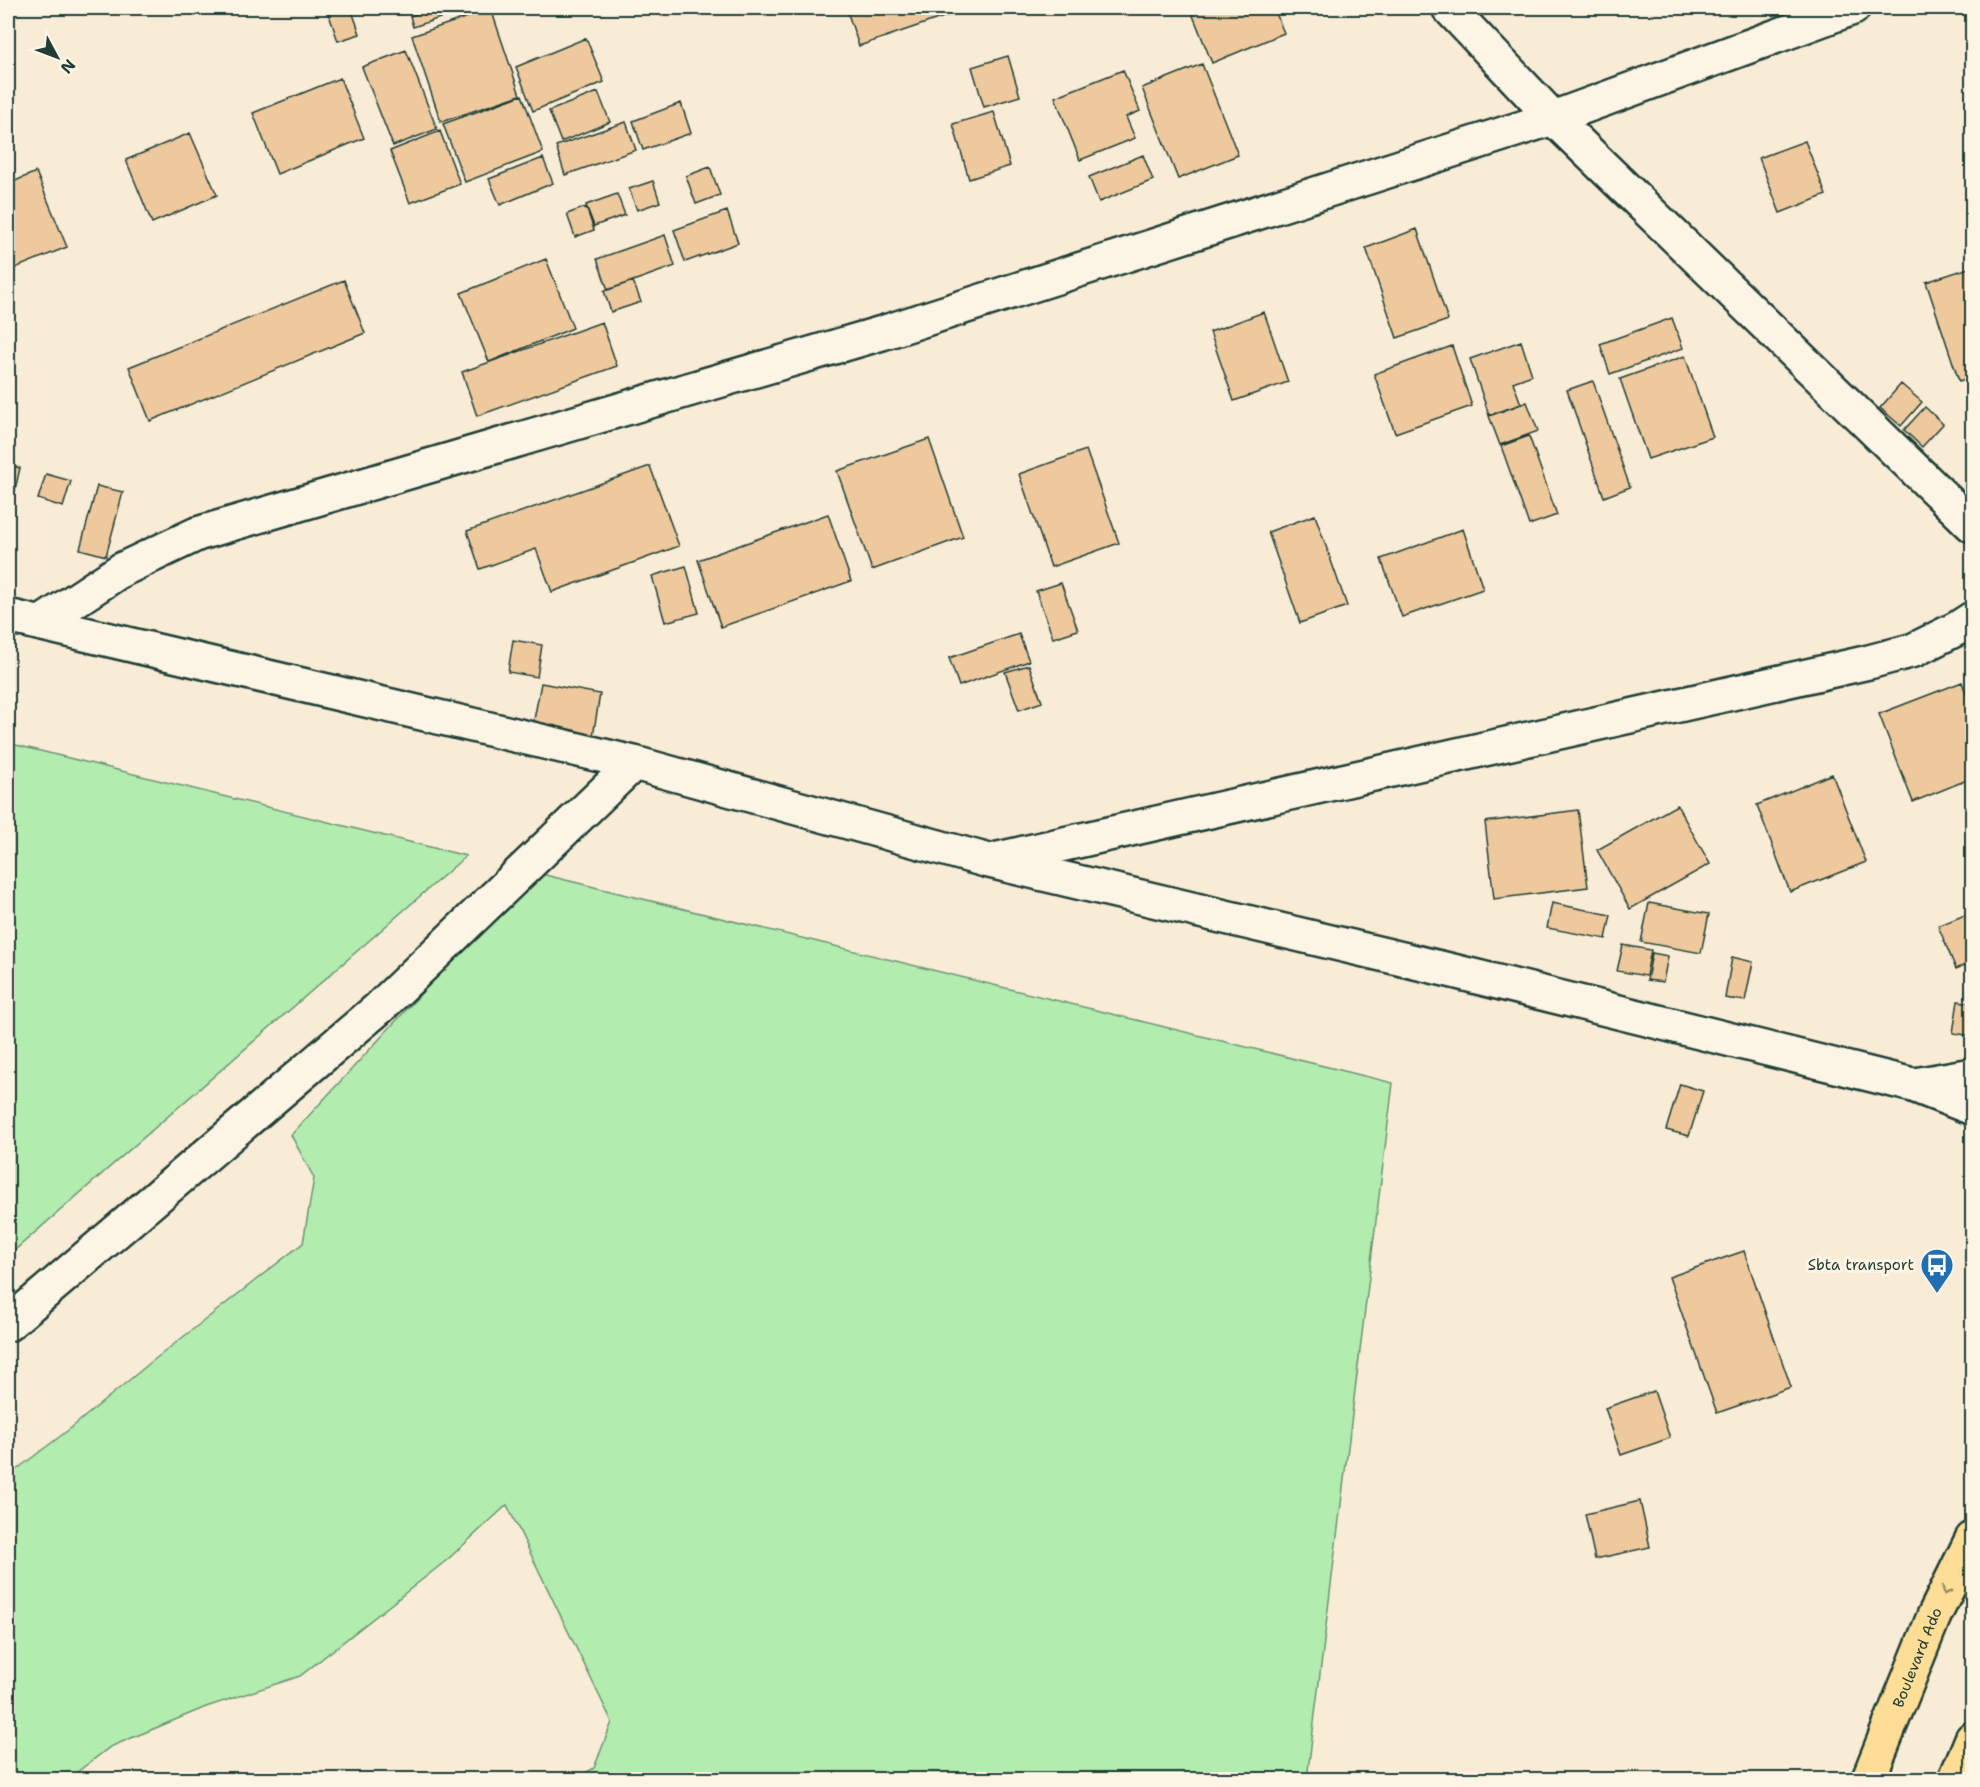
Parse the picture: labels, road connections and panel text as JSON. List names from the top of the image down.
{
  "streets": {
    "main road": ["Boulevard Ado"]
  },
  "one_way": ["Boulevard Ado"],
  "places": {
    "bus stop": ["Sbta transport"]
  },
  "north": "bottom right"
}
